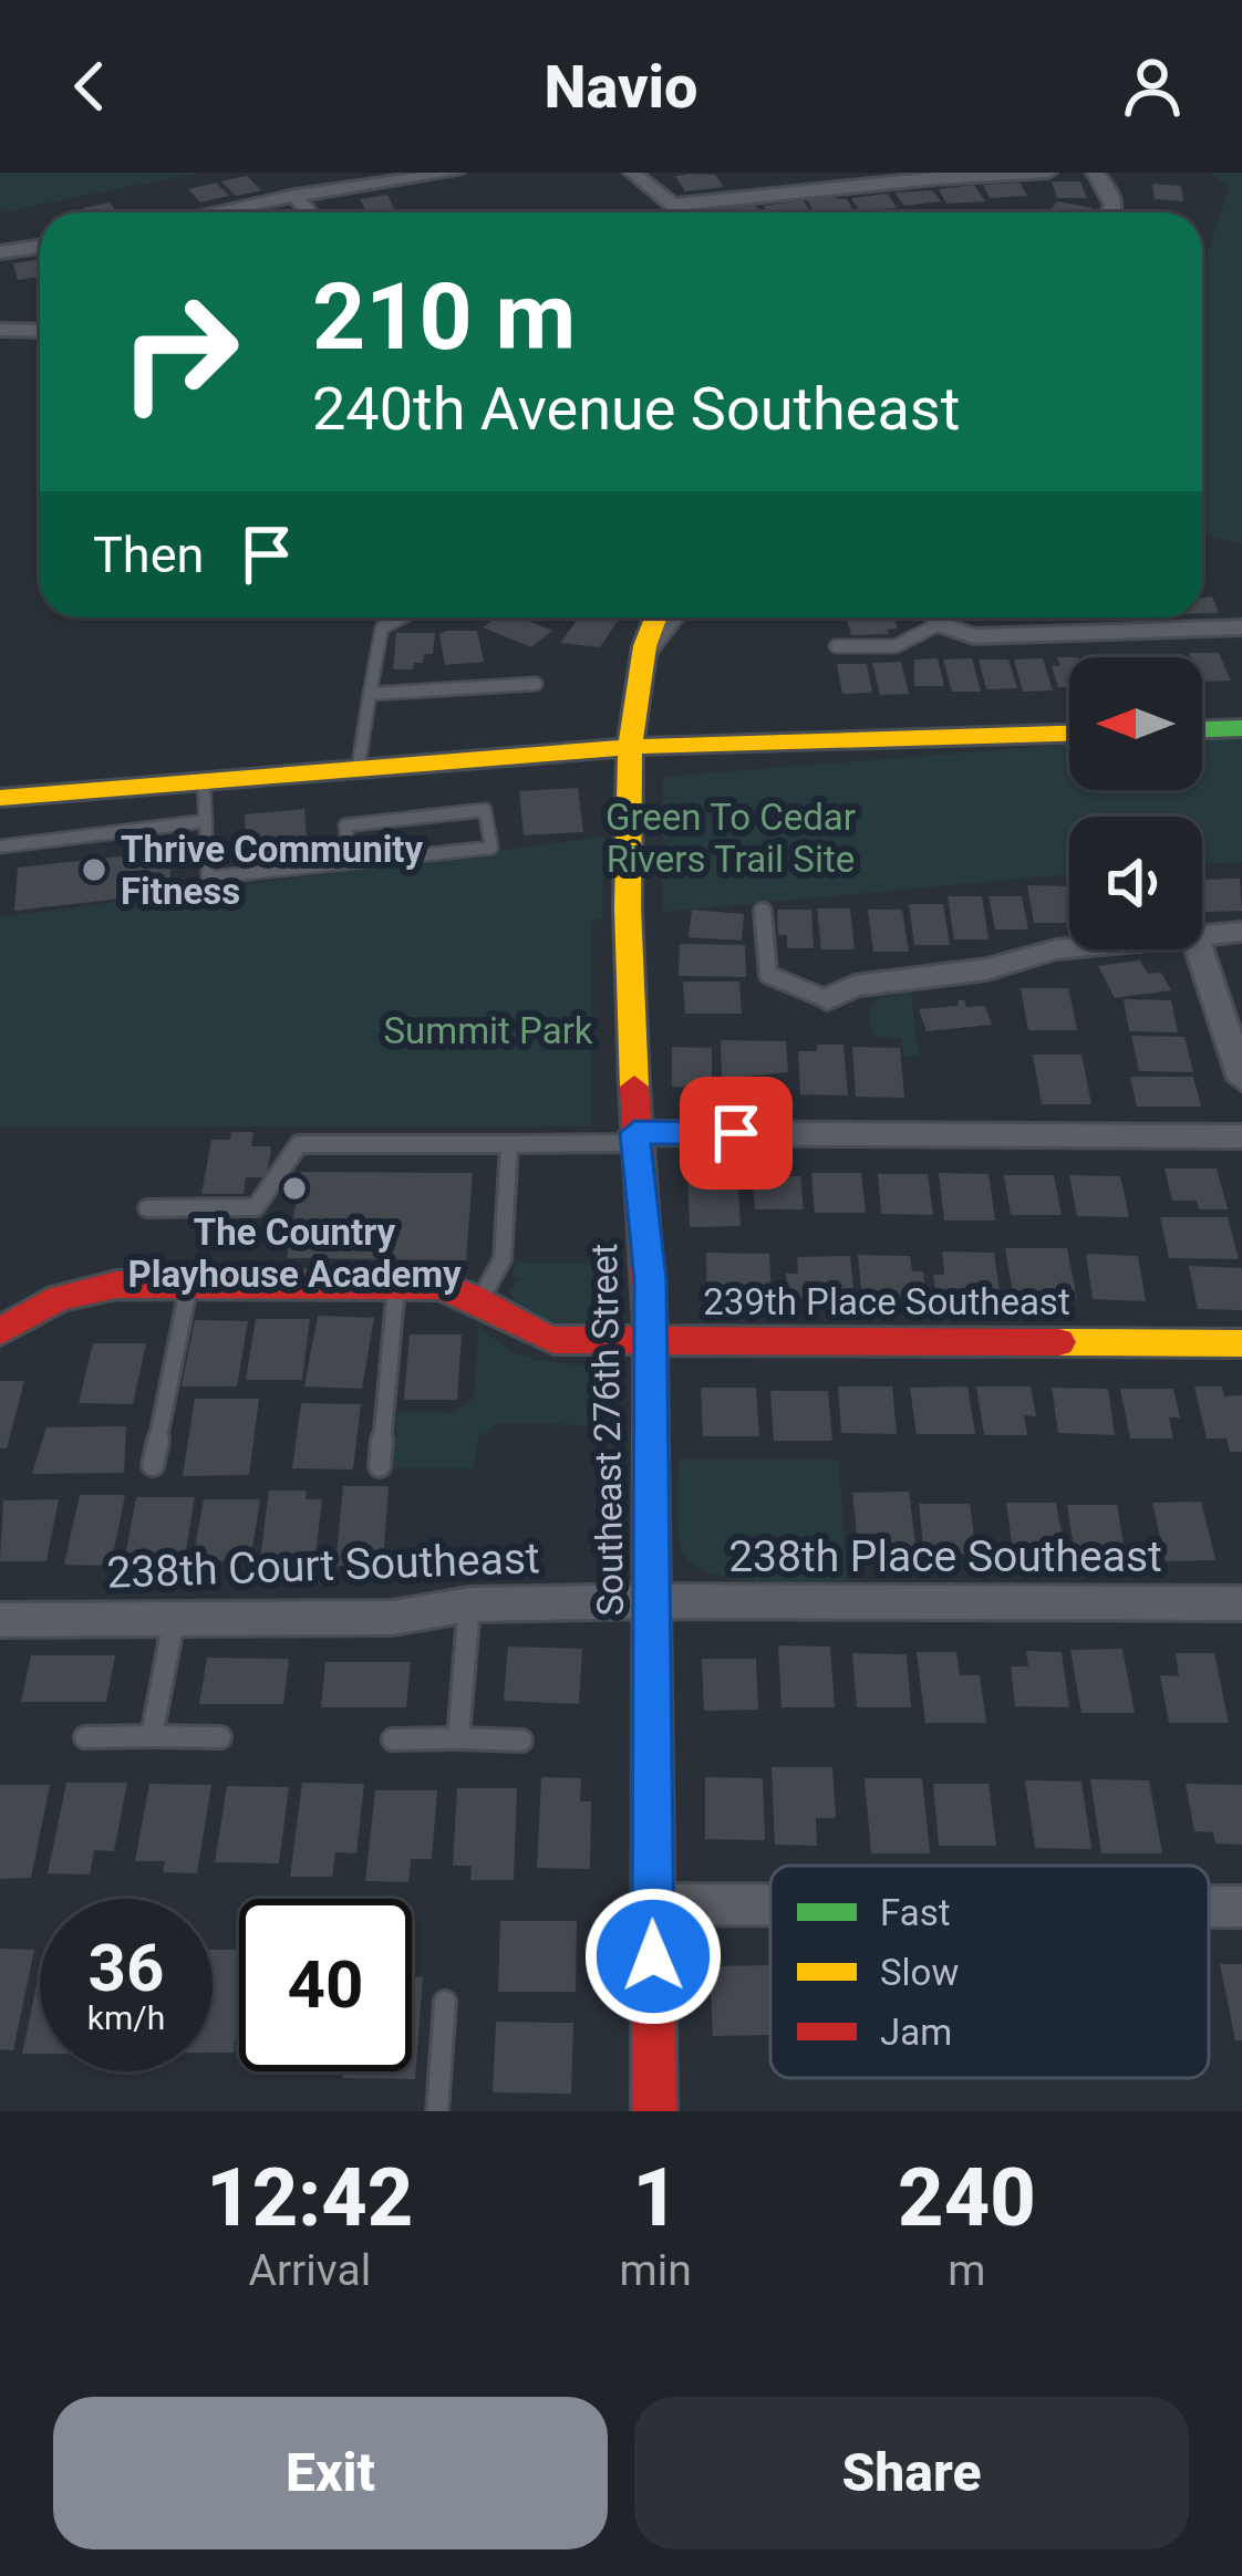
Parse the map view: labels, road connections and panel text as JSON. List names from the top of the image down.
{
  "streets": {
    "street": [
      "239th Place Southeast",
      "Southeast 276th Street",
      "238th Place Southeast",
      "238th Court Southeast"
    ]
  },
  "crossings": [
    ["239th Place Southeast", "Southeast 276th Street"],
    ["Southeast 276th Street", "238th Place Southeast"],
    ["Southeast 276th Street", "238th Court Southeast"],
    ["238th Place Southeast", "238th Court Southeast"]
  ],
  "parks": ["Green To Cedar Rivers Trail Site", "Summit Park"],
  "places": ["Thrive Community Fitness", "The Country Playhouse Academy"],
  "legend": ["Fast", "Slow", "Jam"],
  "north": "left",
  "page": {
    "header": "Navio",
    "turn": ["210 m", "240th Avenue Southeast"],
    "then": "Then",
    "speed": "36 km/h",
    "limit": "40",
    "eta": [
      "12:42",
      "Arrival",
      "1",
      "min",
      "240",
      "m"
    ],
    "buttons": ["Exit", "Share"]
  }
}
